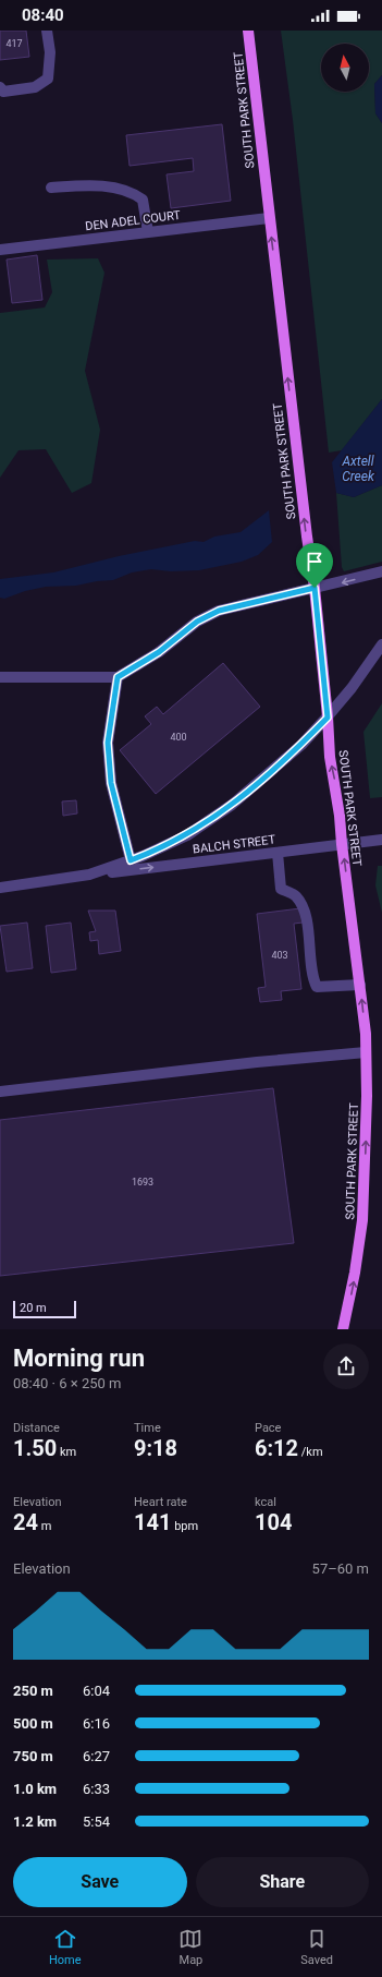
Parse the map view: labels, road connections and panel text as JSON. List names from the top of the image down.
{
  "streets": {
    "main road": ["SOUTH PARK STREET"],
    "street": ["DEN ADEL COURT", "BALCH STREET"]
  },
  "crossings": [
    ["SOUTH PARK STREET", "DEN ADEL COURT"],
    ["SOUTH PARK STREET", "BALCH STREET"]
  ],
  "one_way": ["SOUTH PARK STREET", "BALCH STREET"],
  "water": ["Axtell Creek"],
  "house_numbers": [
    "417",
    "400",
    "403",
    "1693"
  ],
  "scale_bar": "20 m",
  "north": "top",
  "page": {
    "status": "08:40",
    "scale": "20 m",
    "heading": ["Morning run", "08:40 · 6 × 250 m"],
    "stats": [
      ["Distance", "1.50 km"],
      ["Time", "9:18"],
      ["Pace", "6:12 /km"],
      ["Elevation", "24 m"],
      ["Heart rate", "141 bpm"],
      ["kcal", "104"]
    ],
    "chart": ["Elevation", "57–60 m"],
    "list": [
      {
        "name": "250 m",
        "note": "6:04"
      },
      {
        "name": "500 m",
        "note": "6:16"
      },
      {
        "name": "750 m",
        "note": "6:27"
      },
      {
        "name": "1.0 km",
        "note": "6:33"
      },
      {
        "name": "1.2 km",
        "note": "5:54"
      }
    ],
    "buttons": ["Save", "Share"],
    "tabs": ["Home", "Map", "Saved"]
  }
}
